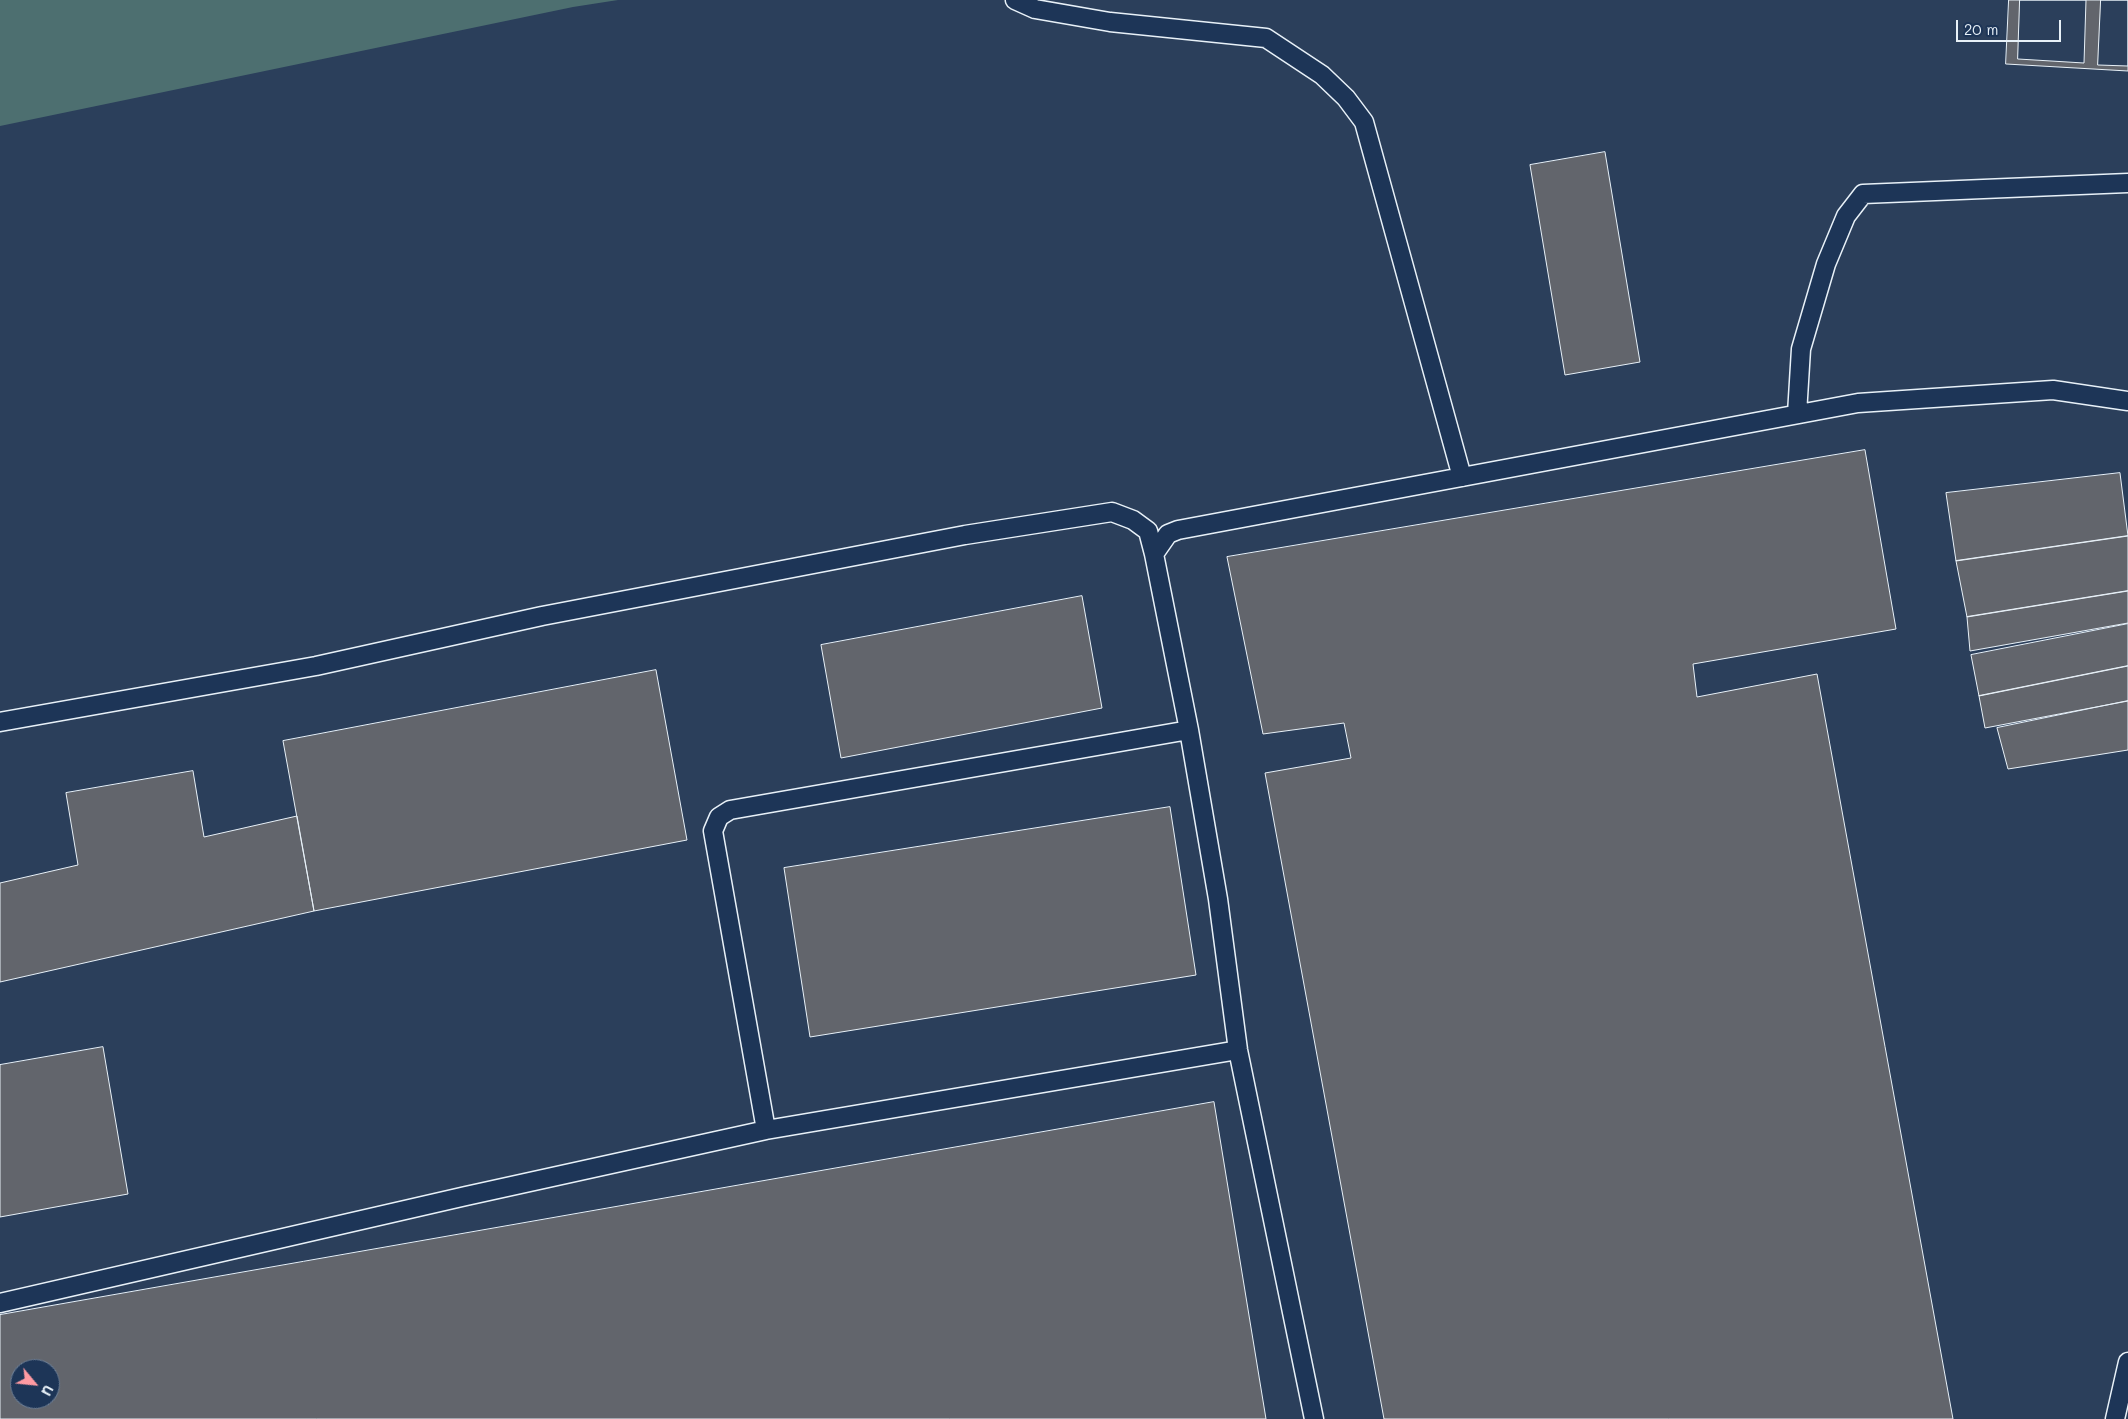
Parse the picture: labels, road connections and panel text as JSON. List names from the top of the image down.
{
  "scale_bar": "20 m",
  "north": "bottom right"
}
